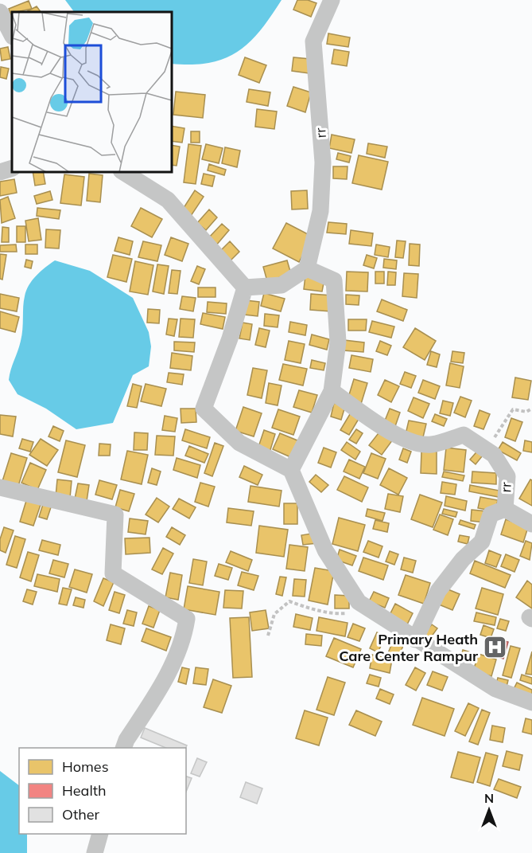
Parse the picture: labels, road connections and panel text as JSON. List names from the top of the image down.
{
  "streets": {
    "street": ["rr"]
  },
  "places": {
    "hospital": ["Primary Heath Care Center Rampur"]
  },
  "legend": ["Homes", "Health", "Other"],
  "north": "top"
}
